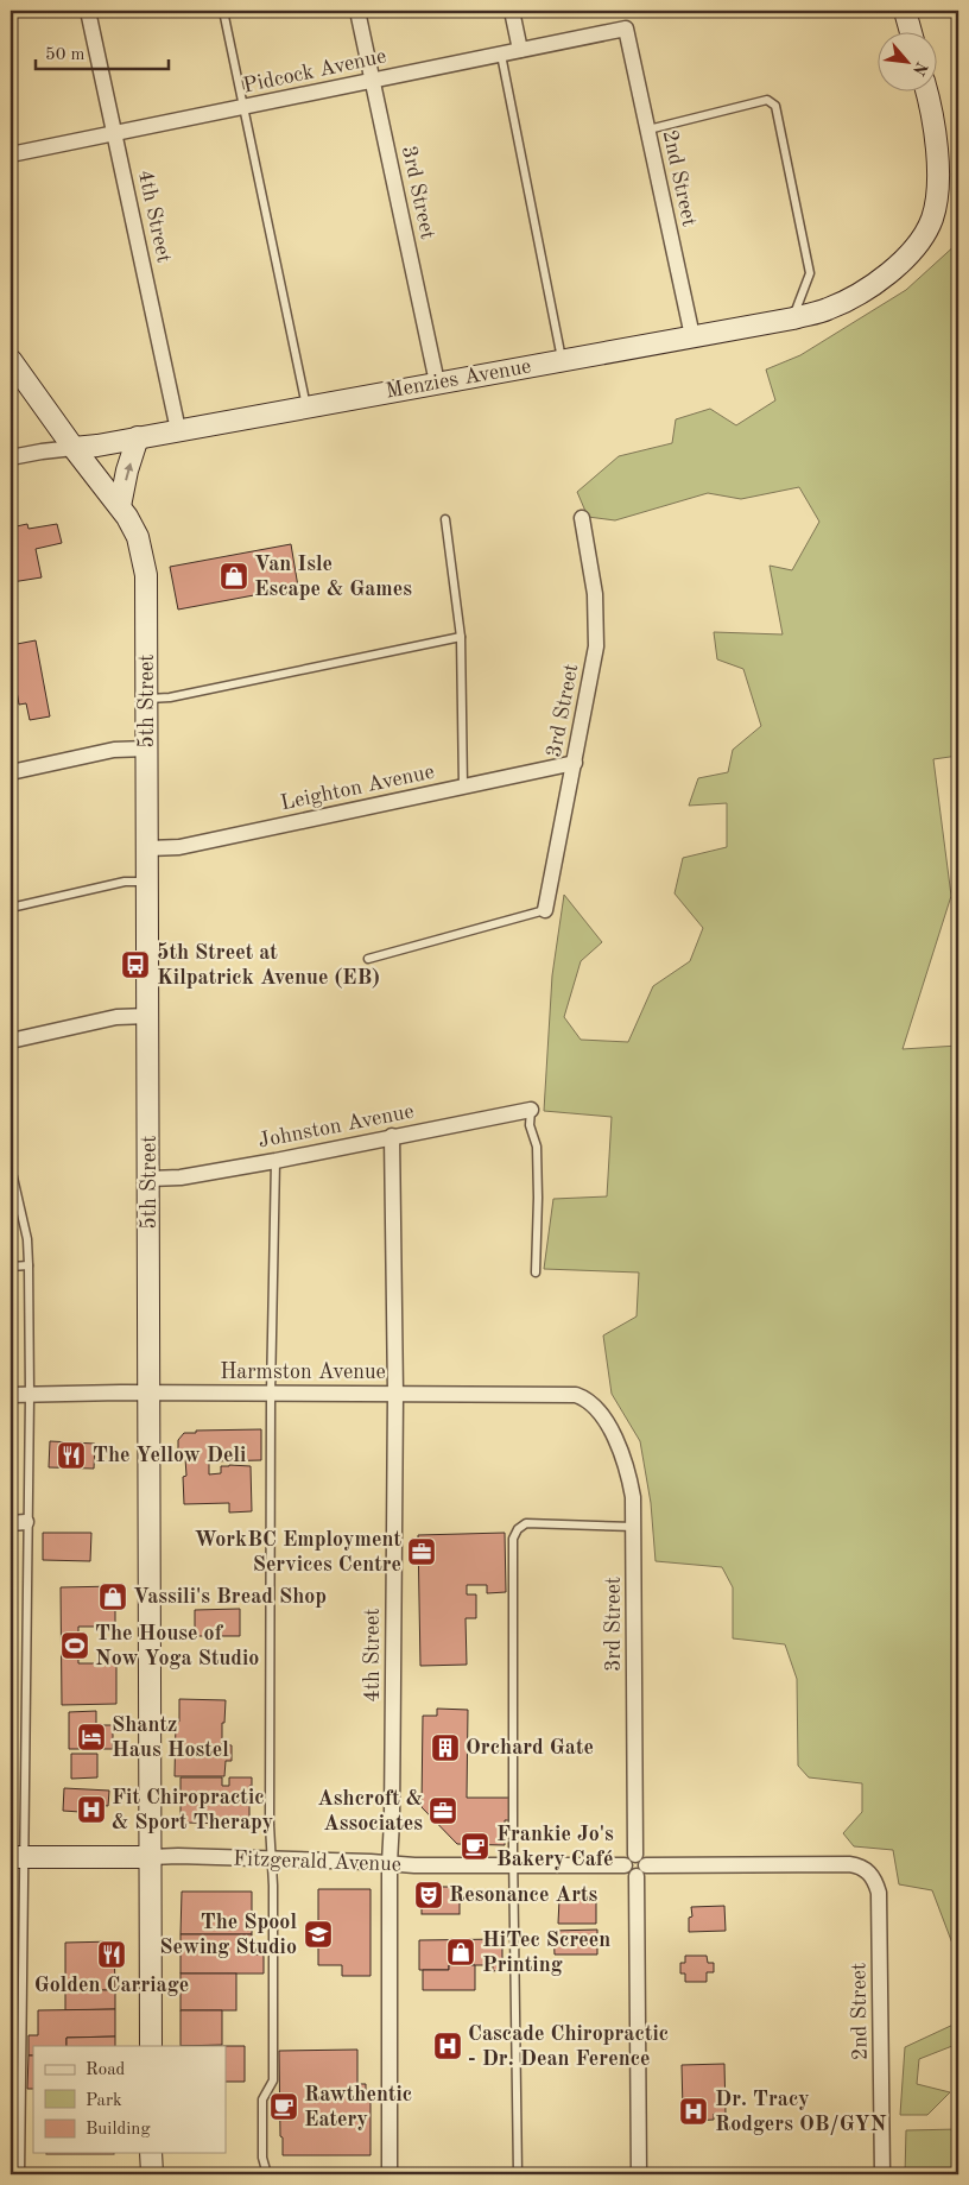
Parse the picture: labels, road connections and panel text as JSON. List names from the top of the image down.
{
  "streets": {
    "street": [
      "Pidcock Avenue",
      "2nd Street",
      "3rd Street",
      "4th Street",
      "Menzies Avenue",
      "5th Street",
      "Leighton Avenue",
      "Johnston Avenue",
      "Harmston Avenue",
      "Fitzgerald Avenue"
    ]
  },
  "crossings": [
    ["Pidcock Avenue", "2nd Street"],
    ["Pidcock Avenue", "3rd Street"],
    ["Pidcock Avenue", "4th Street"],
    ["2nd Street", "3rd Street"],
    ["2nd Street", "Menzies Avenue"],
    ["2nd Street", "Fitzgerald Avenue"],
    ["3rd Street", "Menzies Avenue"],
    ["3rd Street", "Leighton Avenue"],
    ["3rd Street", "Harmston Avenue"],
    ["3rd Street", "Fitzgerald Avenue"],
    ["4th Street", "Menzies Avenue"],
    ["4th Street", "Johnston Avenue"],
    ["4th Street", "Harmston Avenue"],
    ["4th Street", "Fitzgerald Avenue"],
    ["Menzies Avenue", "5th Street"],
    ["5th Street", "Leighton Avenue"],
    ["5th Street", "Johnston Avenue"],
    ["5th Street", "Harmston Avenue"],
    ["5th Street", "Fitzgerald Avenue"]
  ],
  "places": {
    "shop": ["Van Isle Escape & Games", "Vassili's Bread Shop", "HiTec Screen Printing"],
    "bus stop": ["5th Street at Kilpatrick Avenue (EB)"],
    "restaurant": ["The Yellow Deli", "Golden Carriage"],
    "office": ["WorkBC Employment Services Centre", "Ashcroft & Associates"],
    "sports": ["The House of Now Yoga Studio"],
    "hotel": ["Shantz Haus Hostel"],
    "building": ["Orchard Gate"],
    "hospital": ["Fit Chiropractic & Sport Therapy", "Cascade Chiropractic - Dr. Dean Ference", "Dr. Tracy Rodgers OB/GYN"],
    "cafe": ["Frankie Jo's Bakery Café", "Rawthentic Eatery"],
    "theatre": ["Resonance Arts"],
    "school or university": ["The Spool Sewing Studio"]
  },
  "legend": ["Road", "Park", "Building"],
  "scale_bar": "50 m",
  "north": "bottom right"
}
